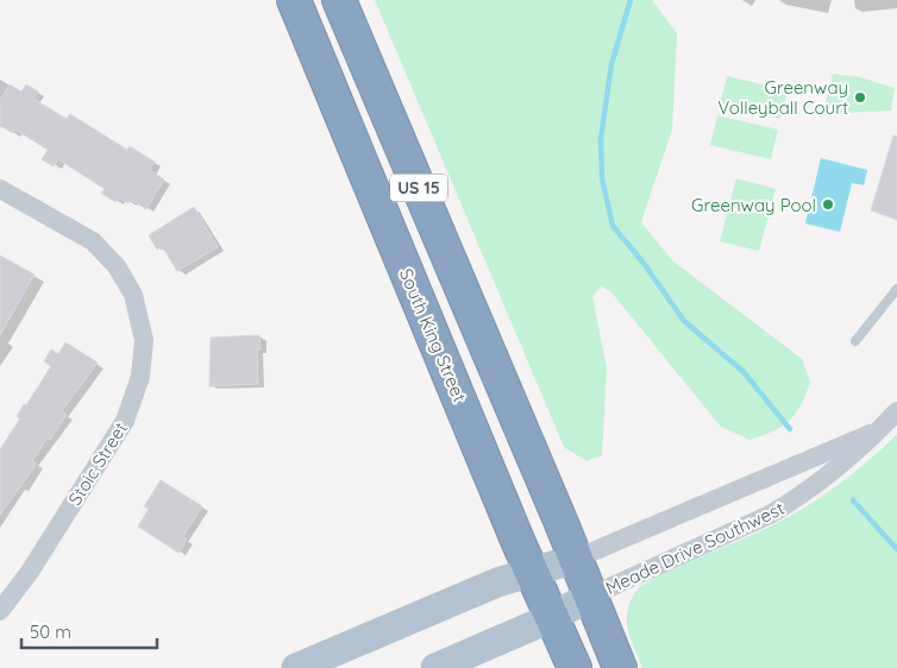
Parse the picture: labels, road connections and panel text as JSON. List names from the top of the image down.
{
  "streets": {
    "highway": ["US 15", "South King Street"],
    "street": ["Stoic Street", "Meade Drive Southwest"]
  },
  "crossings": [
    ["US 15", "Meade Drive Southwest"]
  ],
  "places": ["Greenway Volleyball Court", "Greenway Pool"],
  "scale_bar": "50 m"
}
